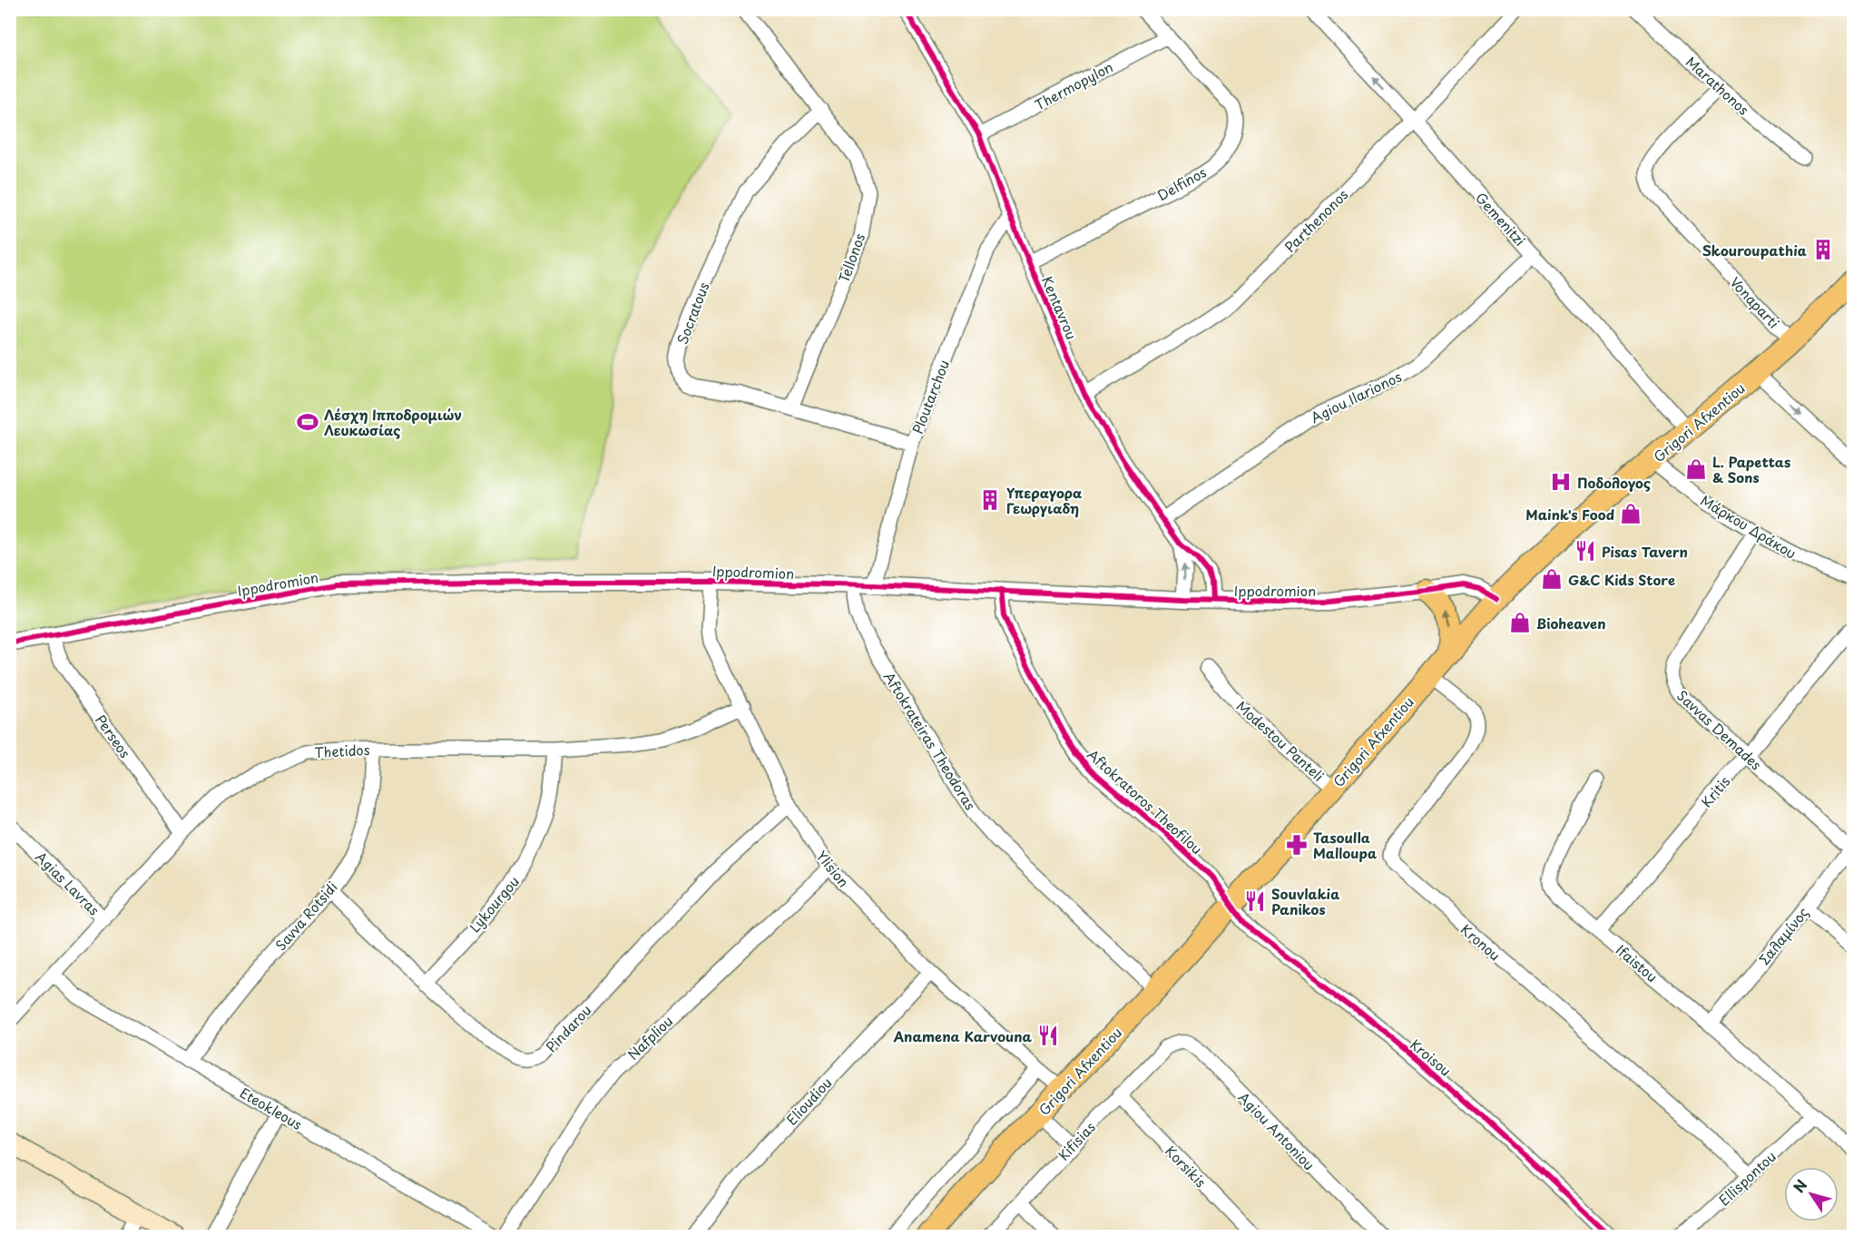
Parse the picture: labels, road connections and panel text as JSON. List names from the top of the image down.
{
  "streets": {
    "main road": ["Grigori Afxentiou"],
    "street": [
      "Thermopylon",
      "Marathonos",
      "Delfinos",
      "Gemenitzi",
      "Parthenonos",
      "Tellonos",
      "Vonaparti",
      "Kentavrou",
      "Socratous",
      "Ploutarchou",
      "Agiou Ilarionos",
      "Μάρκου Δράκου",
      "Ippodromion",
      "Savvas Demades",
      "Perseos",
      "Aftokrateiras Theodoras",
      "Modestou Panteli",
      "Thetidos",
      "Kritis",
      "Aftokratoros Theofilou",
      "Ylision",
      "Agias Lavras",
      "Lykourgou",
      "Savva Rotsidi",
      "Σαλαμίνος",
      "Kronou",
      "Ifaistou",
      "Pindarou",
      "Nafpliou",
      "Kroisou",
      "Elioudiou",
      "Eteokleous",
      "Agiou Antoniou",
      "Kifisias",
      "Korsikis",
      "Ellispontou"
    ]
  },
  "crossings": [
    ["Thermopylon", "Delfinos"],
    ["Thermopylon", "Kentavrou"],
    ["Marathonos", "Vonaparti"],
    ["Delfinos", "Kentavrou"],
    ["Gemenitzi", "Parthenonos"],
    ["Gemenitzi", "Agiou Ilarionos"],
    ["Gemenitzi", "Grigori Afxentiou"],
    ["Parthenonos", "Kentavrou"],
    ["Tellonos", "Socratous"],
    ["Vonaparti", "Grigori Afxentiou"],
    ["Kentavrou", "Ploutarchou"],
    ["Kentavrou", "Agiou Ilarionos"],
    ["Kentavrou", "Ippodromion"],
    ["Socratous", "Ploutarchou"],
    ["Ploutarchou", "Ippodromion"],
    ["Grigori Afxentiou", "Μάρκου Δράκου"],
    ["Grigori Afxentiou", "Ippodromion"],
    ["Grigori Afxentiou", "Aftokrateiras Theodoras"],
    ["Grigori Afxentiou", "Modestou Panteli"],
    ["Grigori Afxentiou", "Aftokratoros Theofilou"],
    ["Grigori Afxentiou", "Ylision"],
    ["Grigori Afxentiou", "Kronou"],
    ["Grigori Afxentiou", "Kroisou"],
    ["Μάρκου Δράκου", "Savvas Demades"],
    ["Ippodromion", "Perseos"],
    ["Ippodromion", "Aftokrateiras Theodoras"],
    ["Ippodromion", "Aftokratoros Theofilou"],
    ["Ippodromion", "Ylision"],
    ["Savvas Demades", "Kritis"],
    ["Savvas Demades", "Σαλαμίνος"],
    ["Perseos", "Thetidos"],
    ["Thetidos", "Ylision"],
    ["Thetidos", "Agias Lavras"],
    ["Thetidos", "Lykourgou"],
    ["Thetidos", "Savva Rotsidi"],
    ["Thetidos", "Eteokleous"],
    ["Kritis", "Ifaistou"],
    ["Aftokratoros Theofilou", "Kroisou"],
    ["Ylision", "Pindarou"],
    ["Ylision", "Nafpliou"],
    ["Ylision", "Elioudiou"],
    ["Lykourgou", "Pindarou"],
    ["Savva Rotsidi", "Pindarou"],
    ["Savva Rotsidi", "Eteokleous"],
    ["Σαλαμίνος", "Ifaistou"],
    ["Kronou", "Ellispontou"],
    ["Ifaistou", "Ellispontou"],
    ["Agiou Antoniou", "Kifisias"],
    ["Kifisias", "Korsikis"]
  ],
  "places": {
    "building": ["Skouroupathia", "Υπεραγορα Γεωργιαδη"],
    "sports": ["Λέσχη Ιπποδρομιών Λευκωσίας"],
    "shop": [
      "L. Papettas & Sons",
      "Maink's Food",
      "G&C Kids Store",
      "Bioheaven"
    ],
    "hospital": ["Ποδολογος"],
    "restaurant": ["Pisas Tavern", "Souvlakia Panikos", "Anamena Karvouna"],
    "pharmacy": ["Tasoulla Malloupa"]
  },
  "north": "top left"
}
